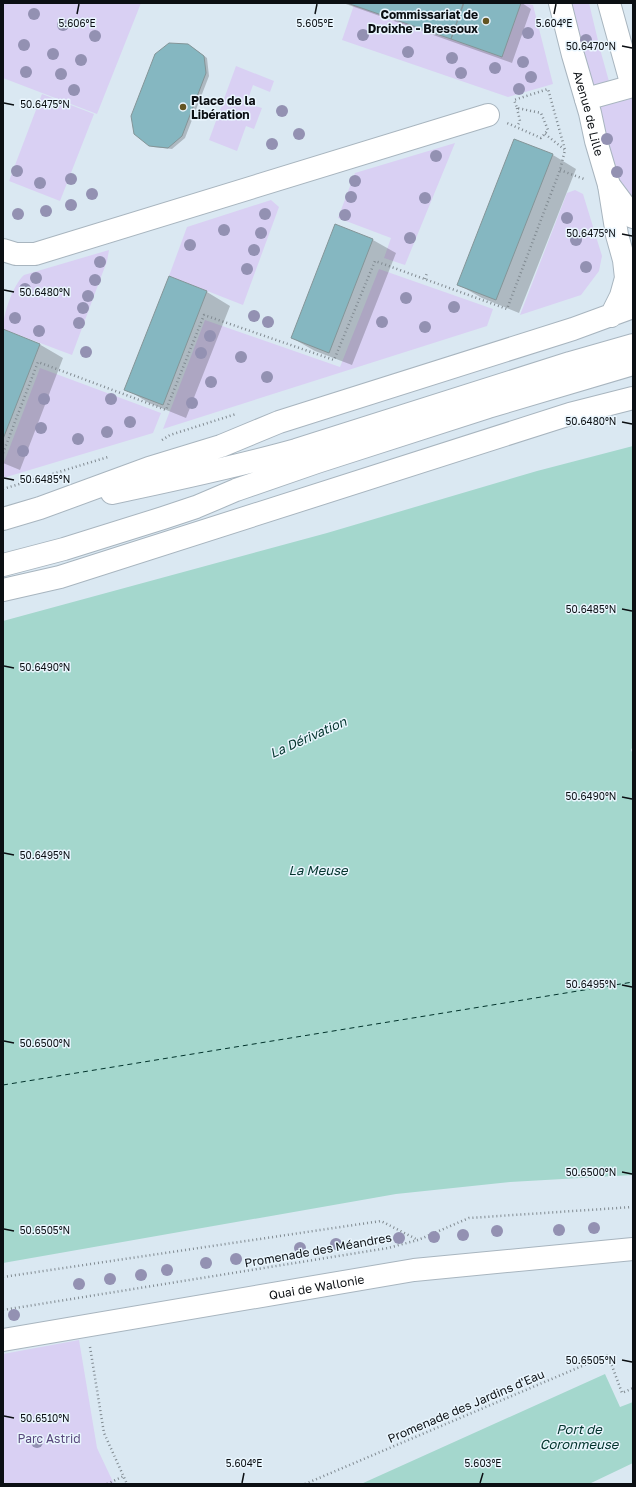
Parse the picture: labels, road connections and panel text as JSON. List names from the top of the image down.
{
  "streets": {
    "main road": ["Avenue de Lille", "Quai de Wallonie"],
    "path": ["Promenade des Méandres", "Promenade des Jardins d'Eau"]
  },
  "water": ["La Dérivation", "La Meuse", "Port de Coronmeuse"],
  "parks": ["Parc Astrid"],
  "places": ["Commissariat de Droixhe - Bressoux", "Place de la Libération"],
  "coordinates": [
    "5.606°E",
    "5.605°E",
    "5.604°E",
    "50.6470°N",
    "50.6475°N",
    "50.6480°N",
    "50.6485°N",
    "50.6490°N",
    "50.6495°N",
    "50.6500°N",
    "50.6505°N",
    "50.6510°N",
    "5.603°E"
  ]
}
